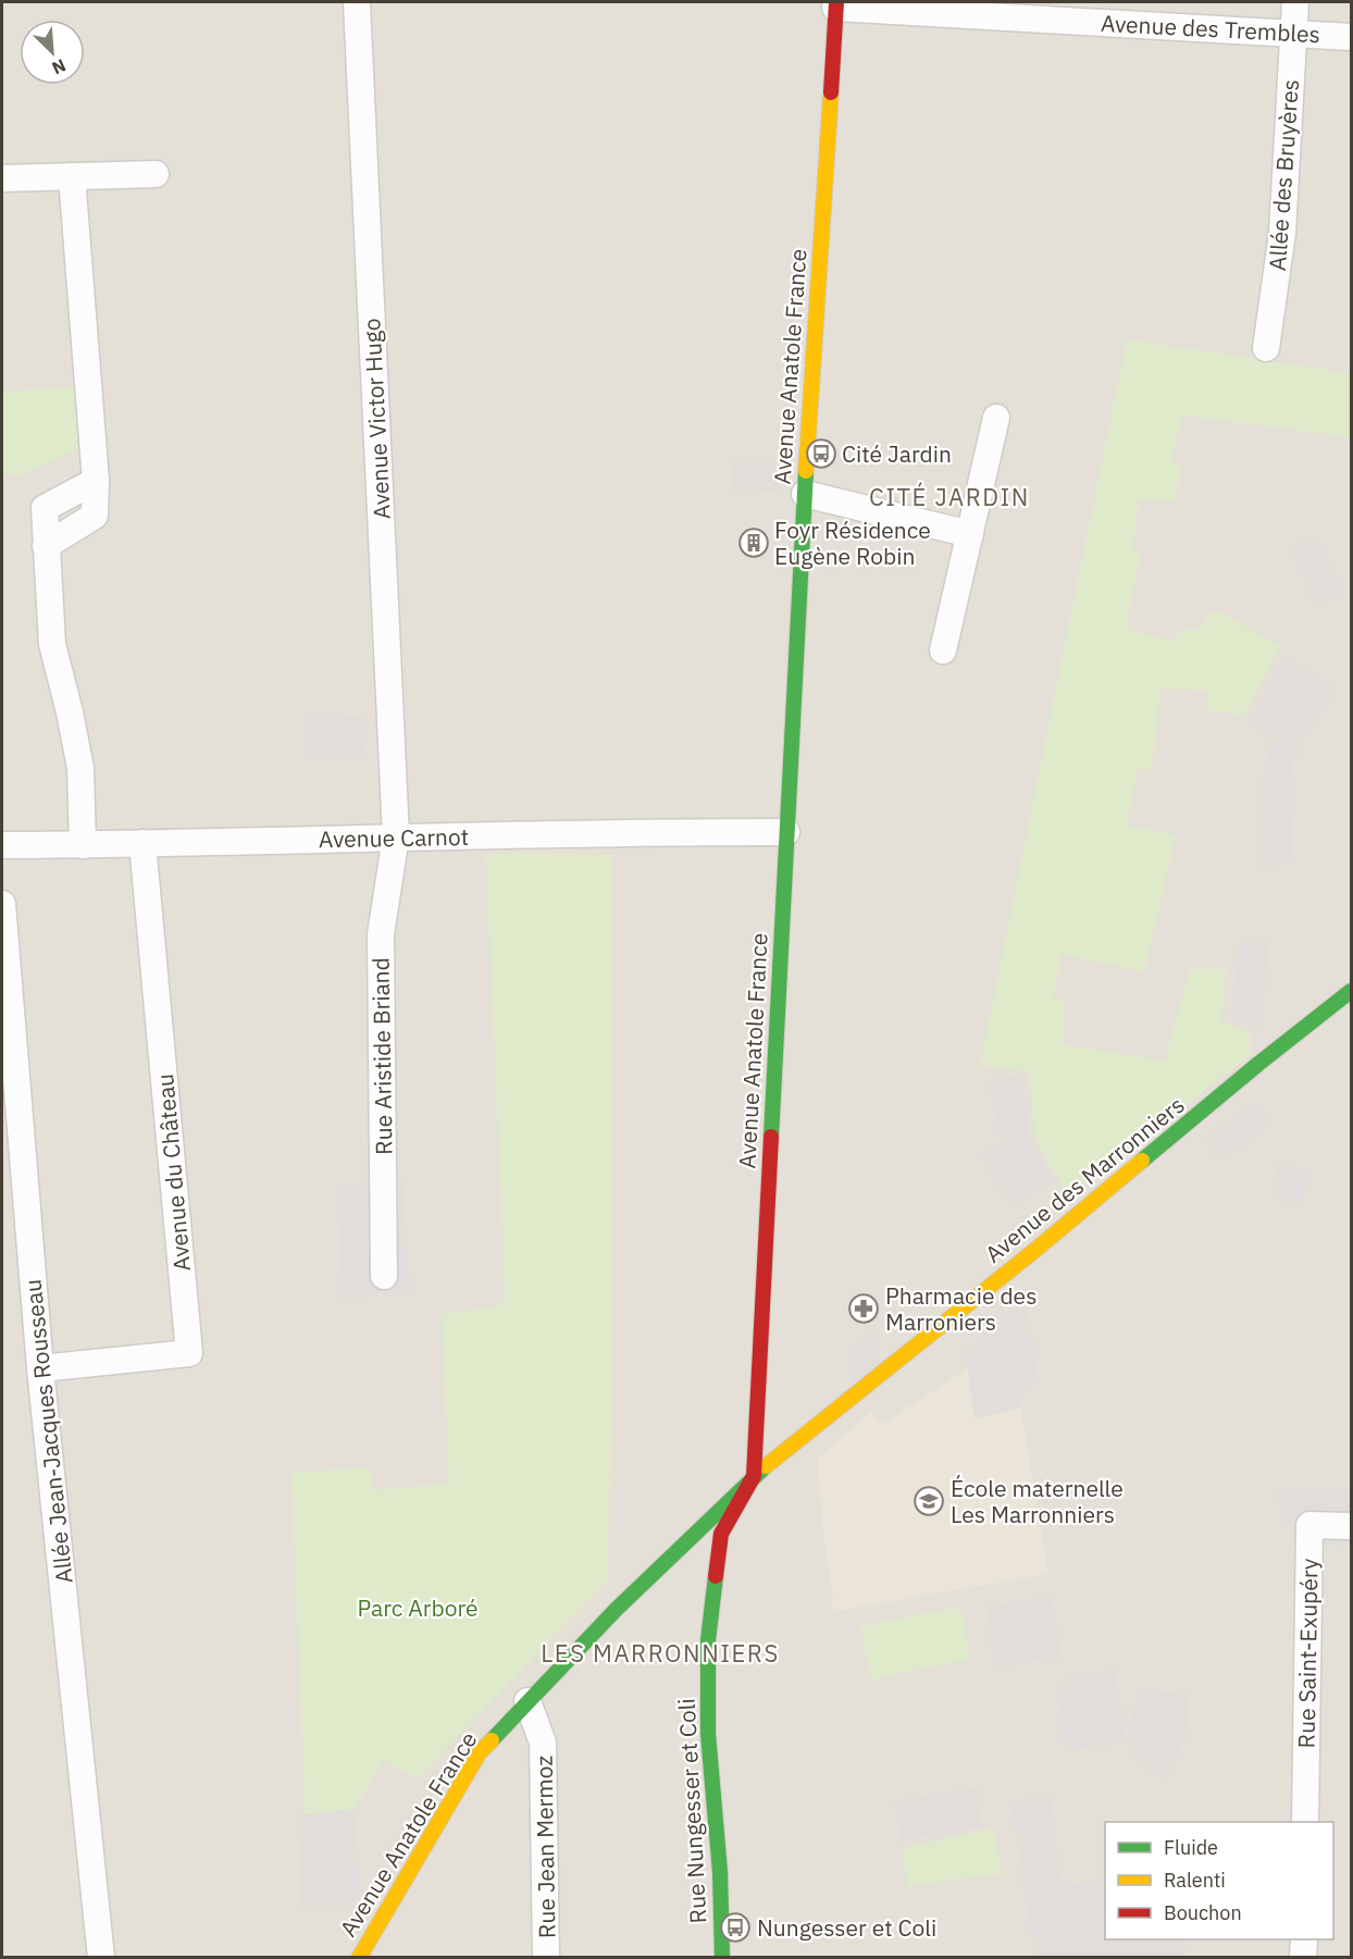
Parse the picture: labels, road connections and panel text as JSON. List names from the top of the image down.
{
  "streets": {
    "street": [
      "Avenue des Trembles",
      "Allée des Bruyères",
      "Avenue Anatole France",
      "Avenue Victor Hugo",
      "Avenue Carnot",
      "Rue Aristide Briand",
      "Avenue du Château",
      "Avenue des Marronniers",
      "Allée Jean-Jacques Rousseau",
      "Rue Saint-Exupéry",
      "Rue Nungesser et Coli",
      "Rue Jean Mermoz"
    ]
  },
  "crossings": [
    ["Avenue des Trembles", "Allée des Bruyères"],
    ["Avenue des Trembles", "Avenue Anatole France"],
    ["Avenue Anatole France", "Avenue Carnot"],
    ["Avenue Anatole France", "Avenue des Marronniers"],
    ["Avenue Anatole France", "Rue Nungesser et Coli"],
    ["Avenue Anatole France", "Rue Jean Mermoz"],
    ["Avenue Victor Hugo", "Avenue Carnot"],
    ["Avenue Victor Hugo", "Rue Aristide Briand"],
    ["Avenue Carnot", "Rue Aristide Briand"],
    ["Avenue Carnot", "Avenue du Château"],
    ["Avenue du Château", "Allée Jean-Jacques Rousseau"],
    ["Avenue des Marronniers", "Rue Nungesser et Coli"]
  ],
  "districts": ["CITÉ JARDIN", "LES MARRONNIERS"],
  "parks": ["Parc Arboré"],
  "places": {
    "bus stop": ["Cité Jardin", "Nungesser et Coli"],
    "building": ["Foyr Résidence Eugène Robin"],
    "pharmacy": ["Pharmacie des Marroniers"],
    "school or university": ["École maternelle Les Marronniers"]
  },
  "legend": ["Fluide", "Ralenti", "Bouchon"],
  "north": "bottom right"
}
